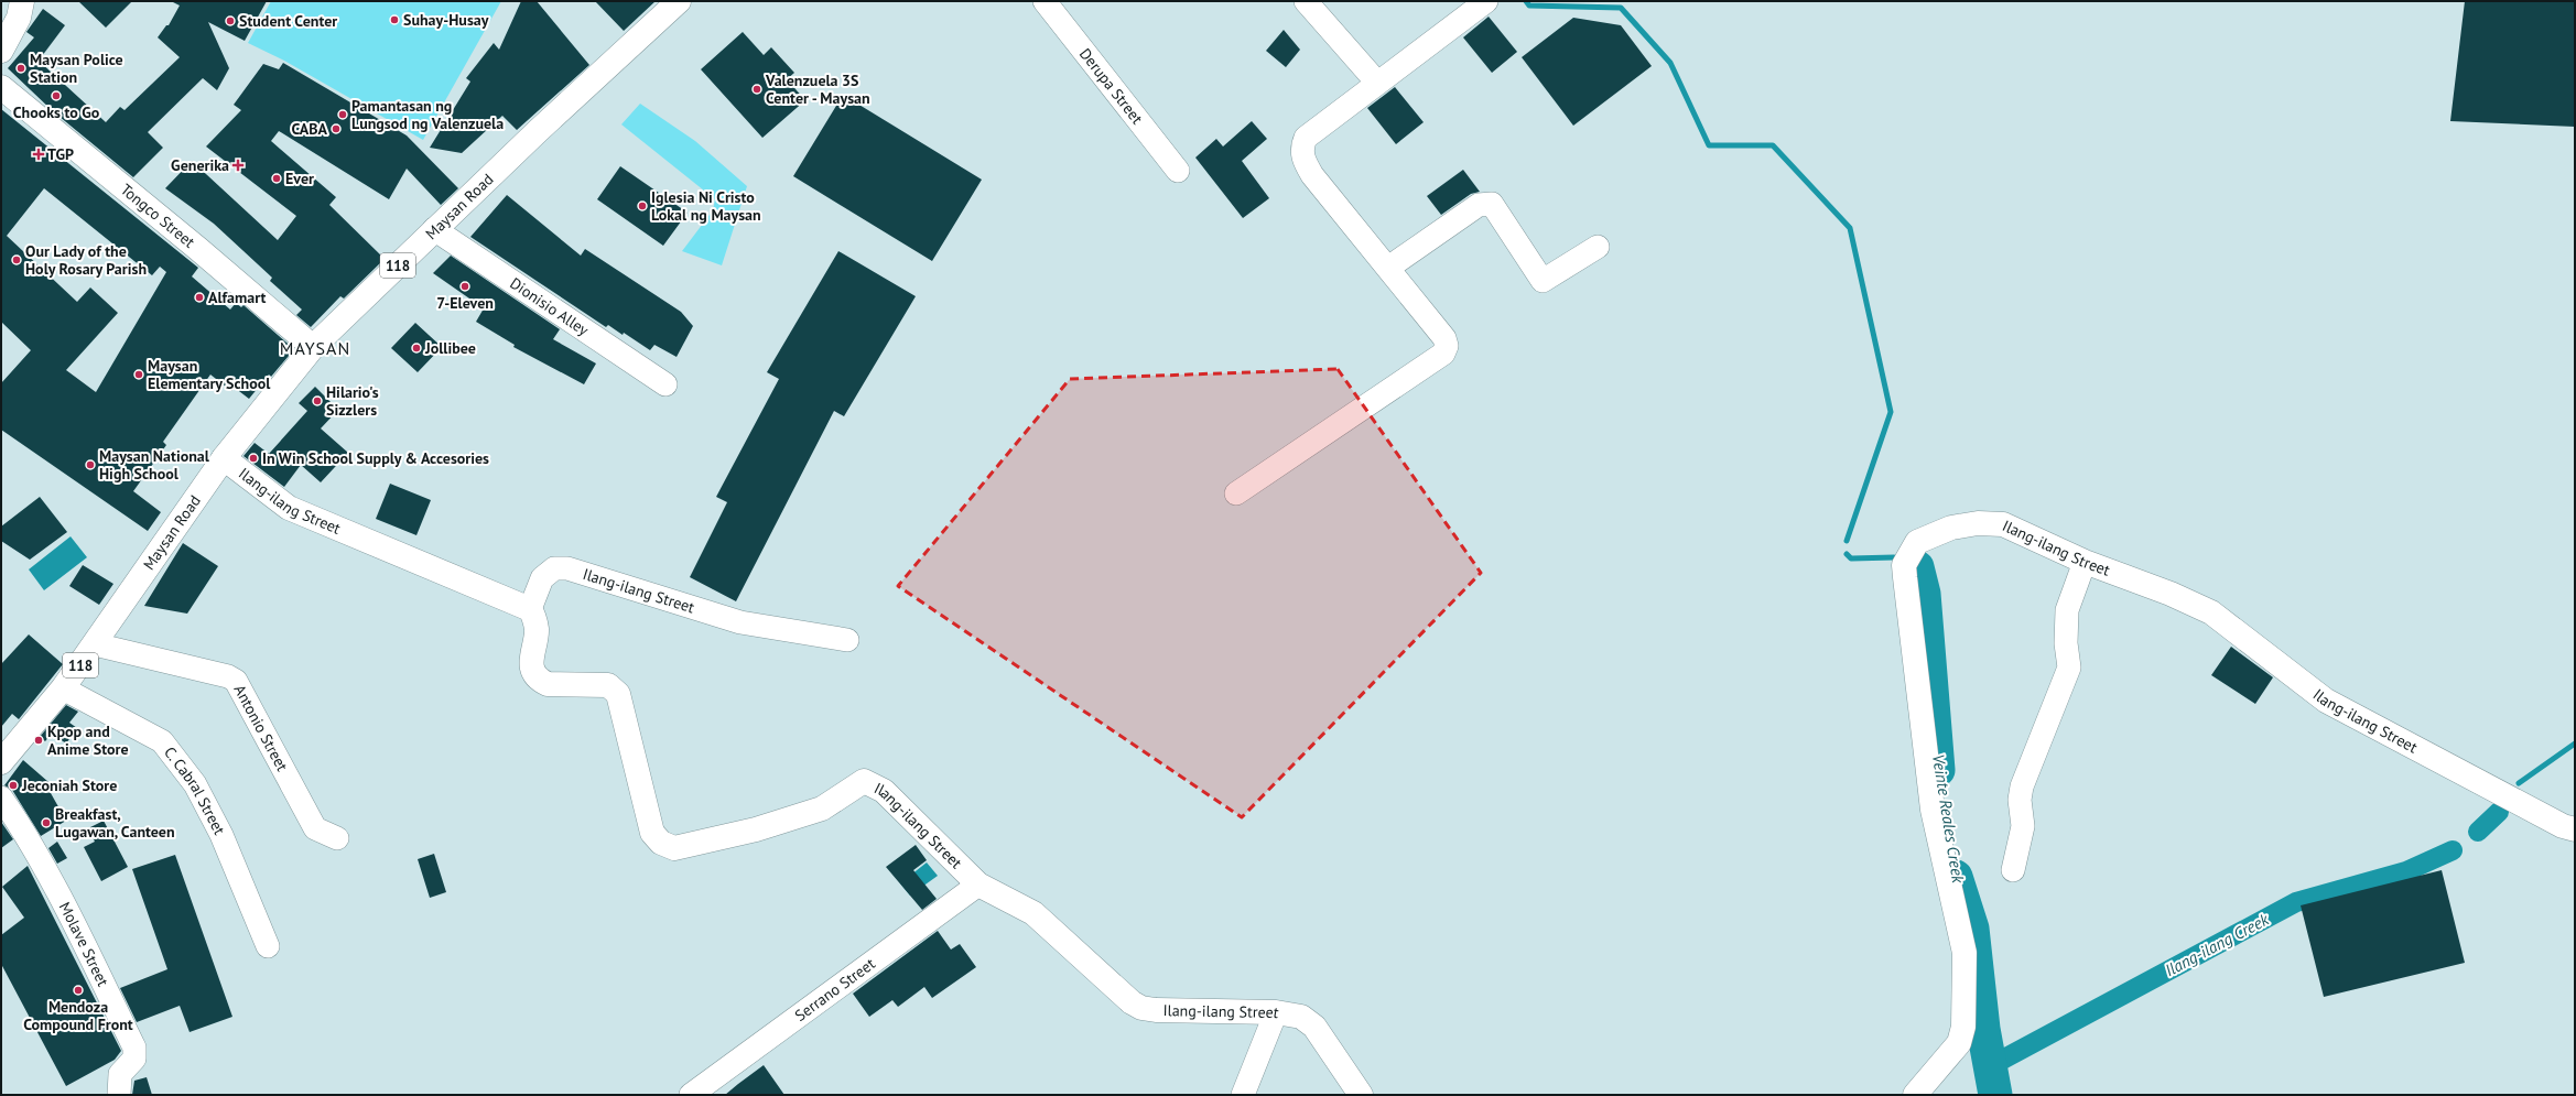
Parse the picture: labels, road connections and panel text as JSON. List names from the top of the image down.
{
  "streets": {
    "street": [
      "Derupa Street",
      "Maysan Road",
      "Tongco Street",
      "118",
      "Dionisio Alley",
      "Ilang-ilang Street",
      "Antonio Street",
      "C. Cabral Street",
      "Molave Street",
      "Serrano Street"
    ]
  },
  "crossings": [
    ["Maysan Road", "Tongco Street"],
    ["Maysan Road", "Dionisio Alley"],
    ["Maysan Road", "Ilang-ilang Street"],
    ["Maysan Road", "Antonio Street"],
    ["Maysan Road", "C. Cabral Street"],
    ["Ilang-ilang Street", "Serrano Street"]
  ],
  "districts": ["MAYSAN"],
  "water": ["Veinte Reales Creek", "Ilang-ilang Creek"],
  "places": {
    "other": [
      "Suhay-Husay",
      "Student Center",
      "Maysan Police Station",
      "Valenzuela 3S Center - Maysan",
      "Chooks to Go",
      "Pamantasan ng Lungsod ng Valenzuela",
      "CABA",
      "Ever",
      "Iglesia Ni Cristo Lokal ng Maysan",
      "Our Lady of the Holy Rosary Parish",
      "7-Eleven",
      "Alfamart",
      "Jollibee",
      "Maysan Elementary School",
      "Hilario's Sizzlers",
      "In Win School Supply & Accesories",
      "Maysan National High School",
      "Kpop and Anime Store",
      "Jeconiah Store",
      "Breakfast, Lugawan, Canteen",
      "Mendoza Compound Front"
    ],
    "health": ["TGP", "Generika"]
  }
}
